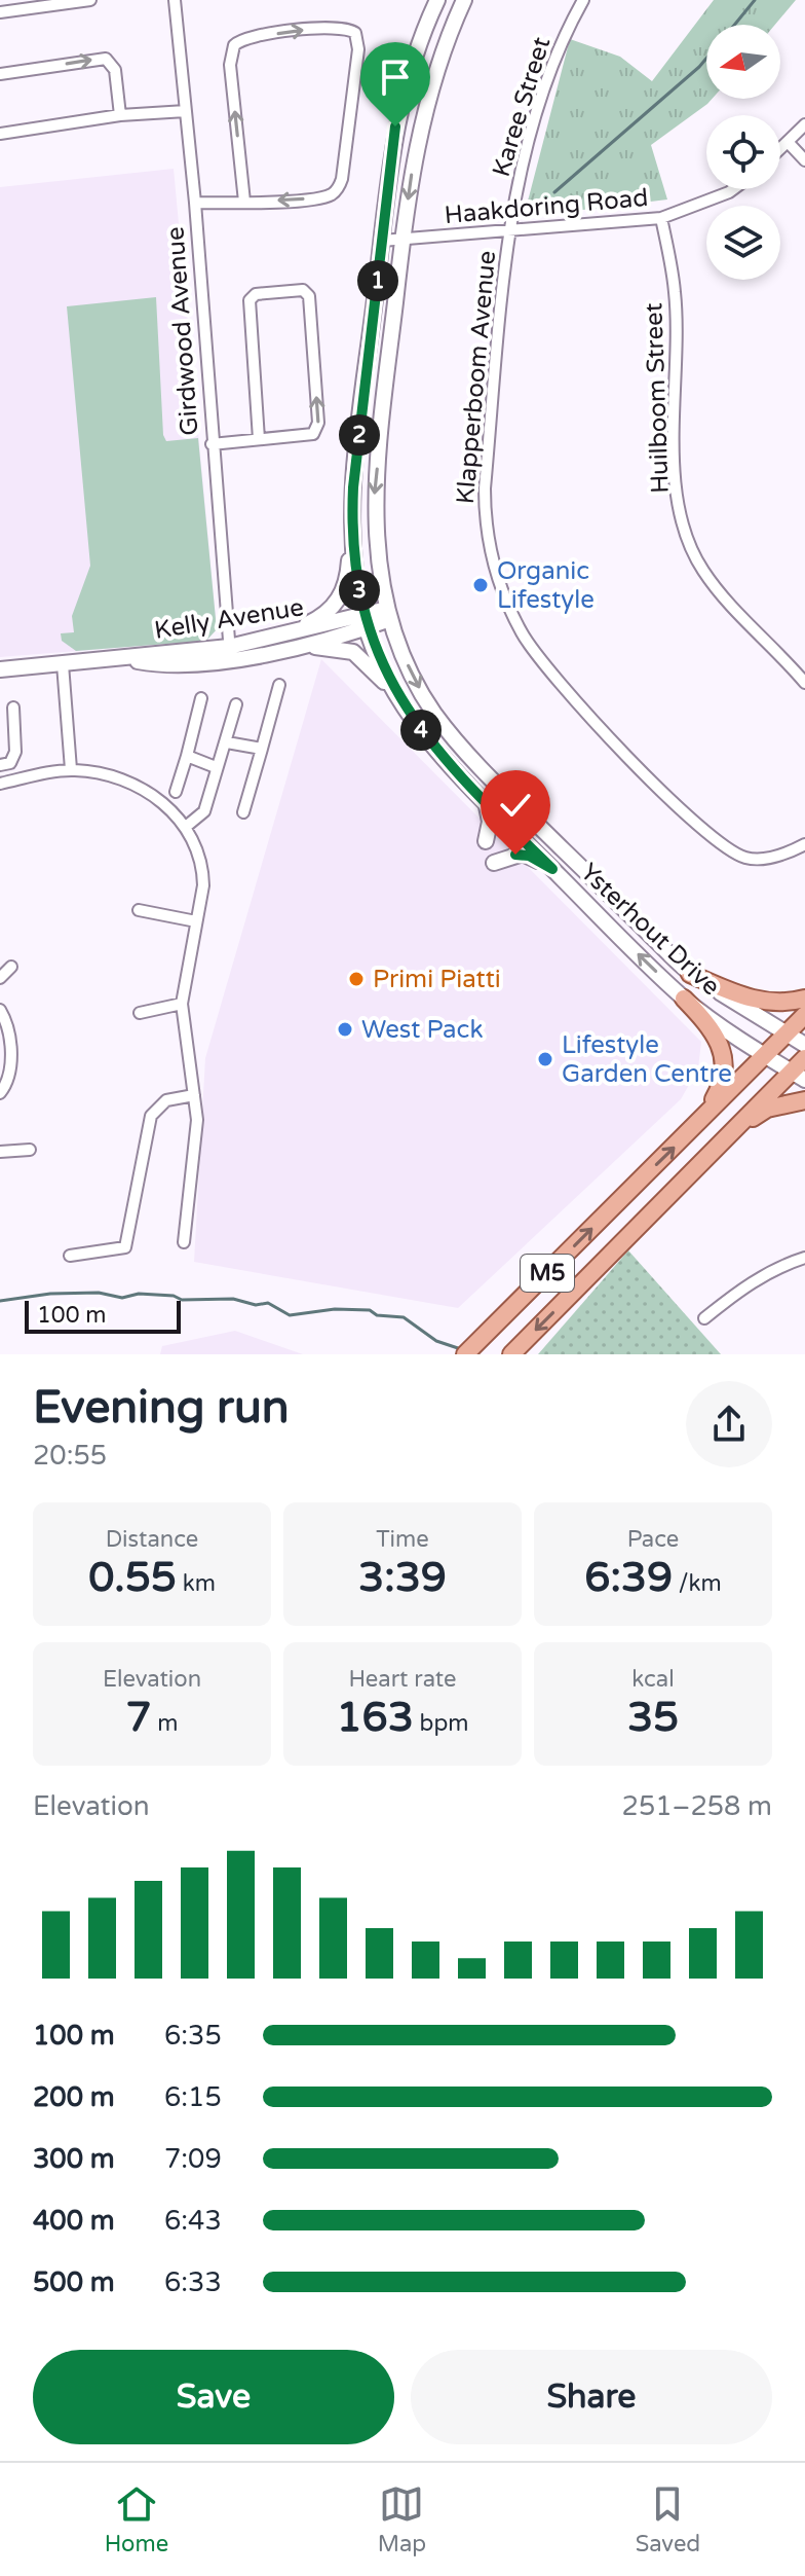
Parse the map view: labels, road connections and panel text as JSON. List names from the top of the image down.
{
  "streets": {
    "main road": ["Kelly Avenue", "Ysterhout Drive", "M5"],
    "street": [
      "Karee Street",
      "Haakdoring Road",
      "Girdwood Avenue",
      "Klapperboom Avenue",
      "Huilboom Street"
    ]
  },
  "crossings": [
    ["Karee Street", "Haakdoring Road"],
    ["Karee Street", "Klapperboom Avenue"],
    ["Haakdoring Road", "Klapperboom Avenue"],
    ["Haakdoring Road", "Huilboom Street"],
    ["Haakdoring Road", "Ysterhout Drive"],
    ["Girdwood Avenue", "Kelly Avenue"],
    ["Kelly Avenue", "Ysterhout Drive"],
    ["Ysterhout Drive", "M5"]
  ],
  "places": [
    "Organic Lifestyle",
    "Primi Piatti",
    "West Pack",
    "Lifestyle Garden Centre"
  ],
  "scale_bar": "100 m",
  "north": "left",
  "page": {
    "pins": [
      "1",
      "2",
      "3",
      "4"
    ],
    "scale": "100 m",
    "heading": ["Evening run", "20:55"],
    "stats": [
      ["Distance", "0.55 km"],
      ["Time", "3:39"],
      ["Pace", "6:39 /km"],
      ["Elevation", "7 m"],
      ["Heart rate", "163 bpm"],
      ["kcal", "35"]
    ],
    "chart": ["Elevation", "251–258 m"],
    "list": [
      {
        "name": "100 m",
        "note": "6:35"
      },
      {
        "name": "200 m",
        "note": "6:15"
      },
      {
        "name": "300 m",
        "note": "7:09"
      },
      {
        "name": "400 m",
        "note": "6:43"
      },
      {
        "name": "500 m",
        "note": "6:33"
      }
    ],
    "buttons": ["Save", "Share"],
    "tabs": ["Home", "Map", "Saved"]
  }
}
